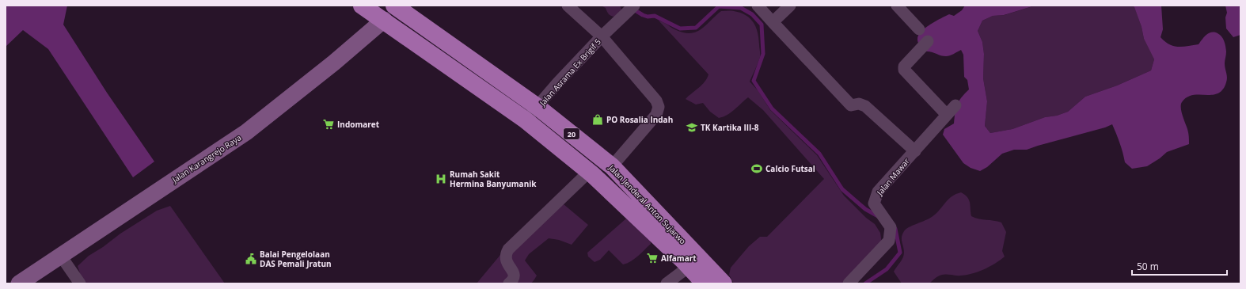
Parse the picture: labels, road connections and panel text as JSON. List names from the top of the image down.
{
  "streets": {
    "highway": ["20", "Jalan Jenderal Anton Sujarwo"],
    "main road": ["Jalan Karangrejo Raya"],
    "street": ["Jalan Asrama Ex Brigif 5", "Jalan Mawar"]
  },
  "crossings": [
    ["Jalan Asrama Ex Brigif 5", "Jalan Jenderal Anton Sujarwo"],
    ["20", "Jalan Karangrejo Raya"],
    ["20", "Jalan Jenderal Anton Sujarwo"],
    ["Jalan Karangrejo Raya", "Jalan Jenderal Anton Sujarwo"]
  ],
  "places": {
    "shop": ["PO Rosalia Indah"],
    "supermarket": ["Indomaret", "Alfamart"],
    "school or university": ["TK Kartika III-8"],
    "sports": ["Calcio Futsal"],
    "hospital": ["Rumah Sakit Hermina Banyumanik"],
    "public building": ["Balai Pengelolaan DAS Pemali Jratun"]
  },
  "scale_bar": "50 m"
}
